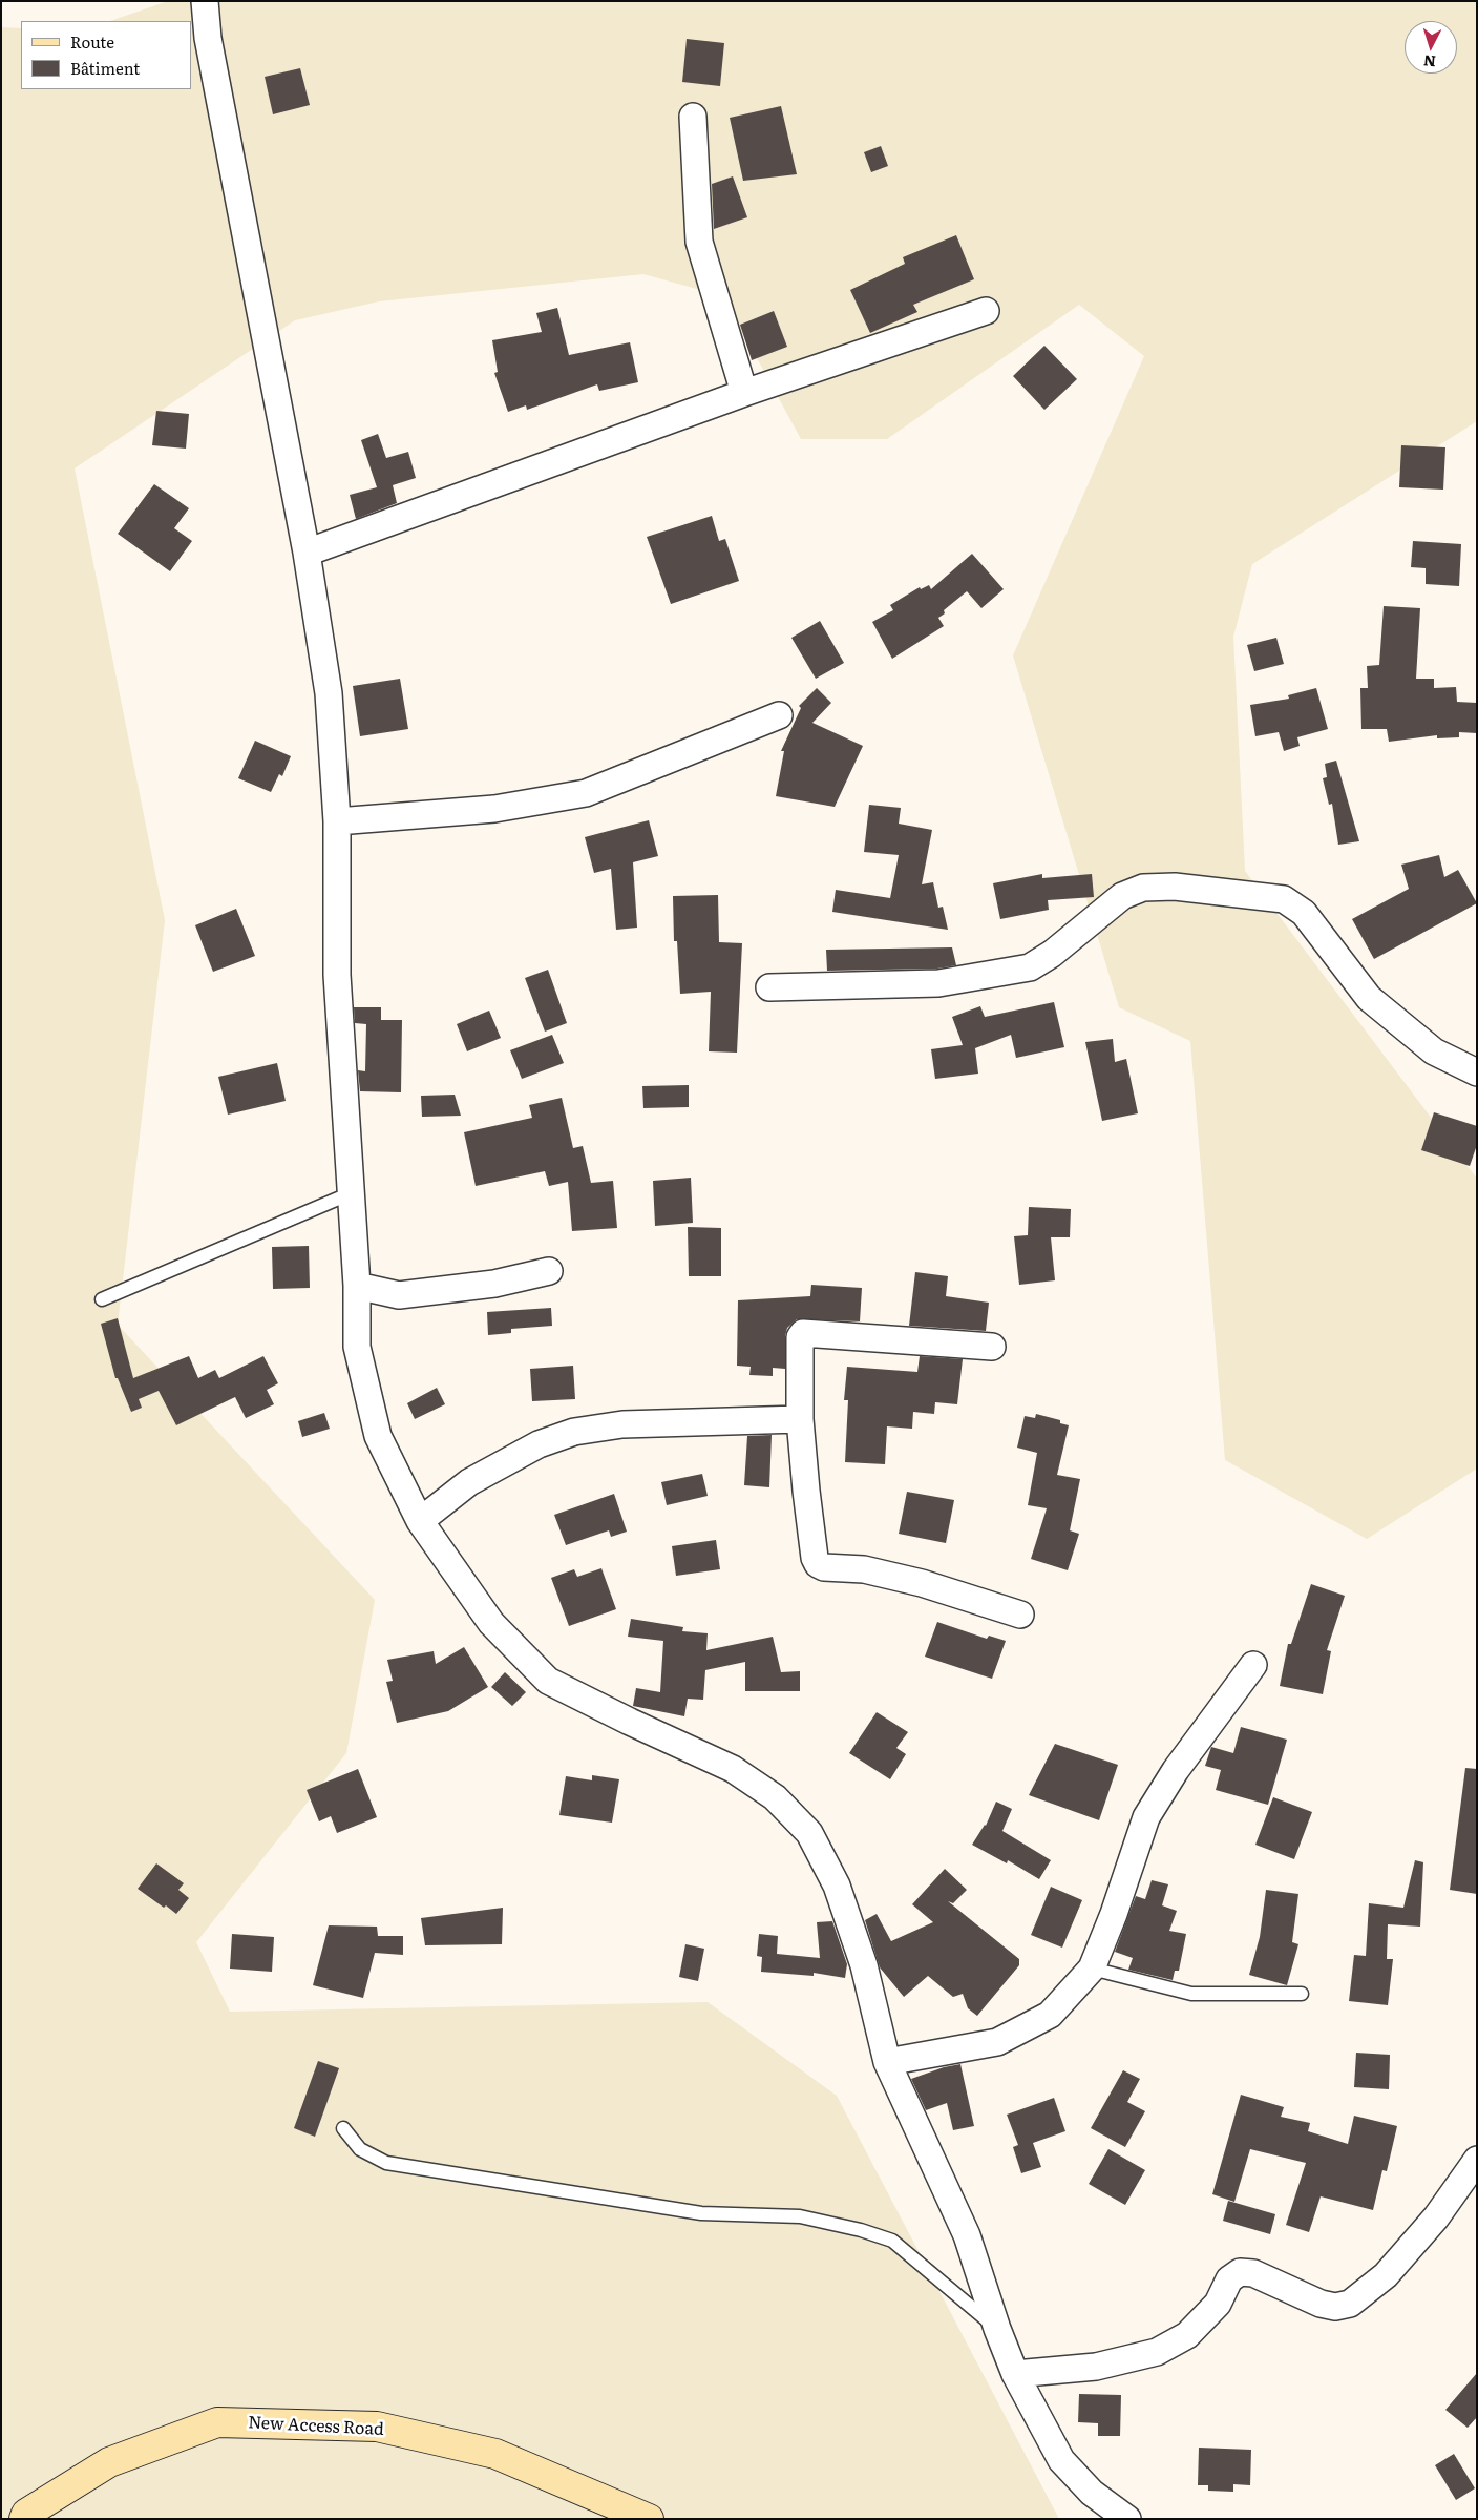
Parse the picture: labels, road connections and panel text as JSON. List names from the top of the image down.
{
  "streets": {
    "main road": ["New Access Road"]
  },
  "legend": ["Route", "Bâtiment"],
  "north": "bottom"
}
